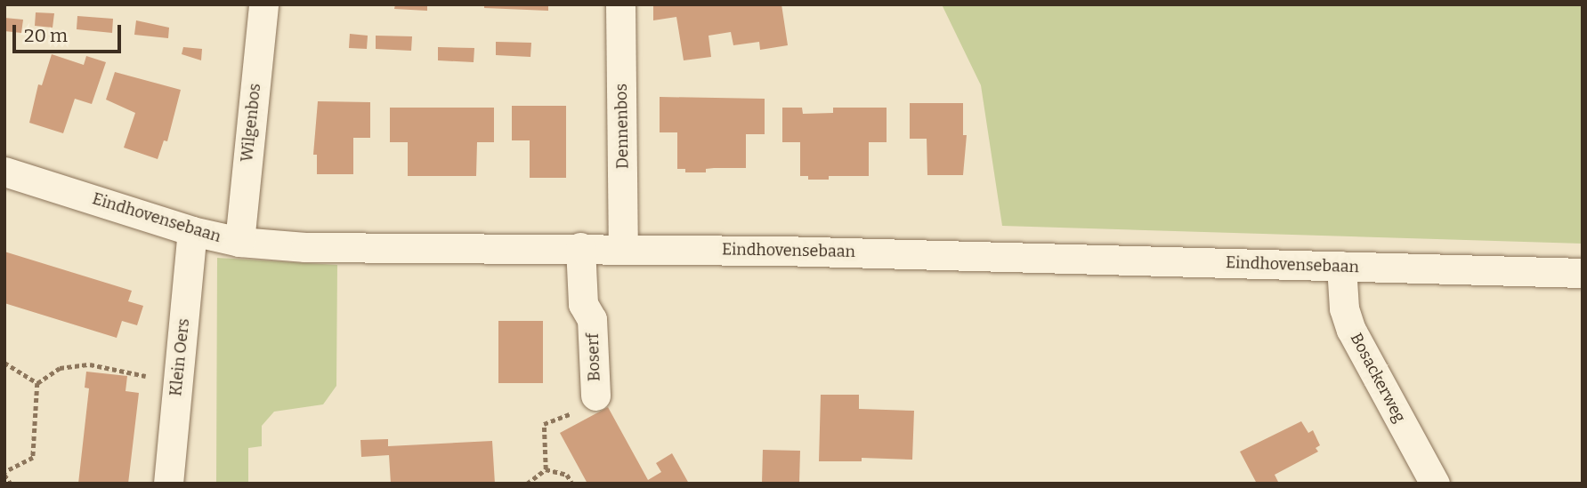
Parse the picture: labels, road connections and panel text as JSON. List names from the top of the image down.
{
  "streets": {
    "street": [
      "Wilgenbos",
      "Dennenbos",
      "Eindhovensebaan",
      "Klein Oers",
      "Boserf",
      "Bosackerweg"
    ]
  },
  "crossings": [
    ["Wilgenbos", "Eindhovensebaan"],
    ["Dennenbos", "Eindhovensebaan"],
    ["Eindhovensebaan", "Klein Oers"],
    ["Eindhovensebaan", "Boserf"],
    ["Eindhovensebaan", "Bosackerweg"]
  ],
  "scale_bar": "20 m"
}
